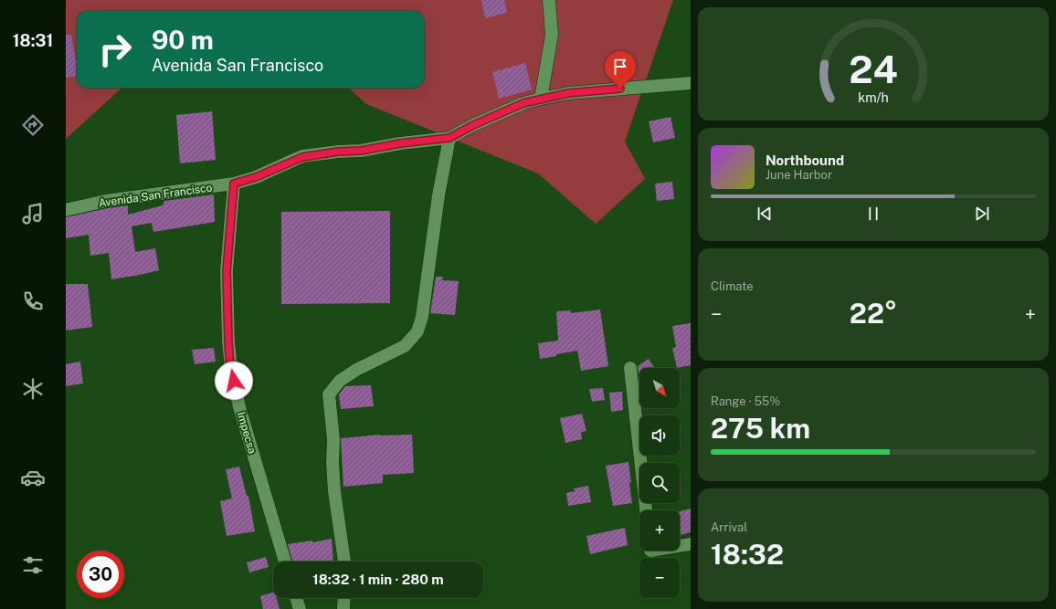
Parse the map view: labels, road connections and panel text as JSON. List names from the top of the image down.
{
  "streets": {
    "street": ["Avenida San Francisco", "Impecsa"]
  },
  "crossings": [
    ["Avenida San Francisco", "Impecsa"]
  ],
  "north": "bottom right",
  "page": {
    "tabs": "18:31",
    "turn": ["90 m", "Avenida San Francisco"],
    "song": ["Northbound", "June Harbor"],
    "tile": [
      "Climate",
      ["Range · 55%", "275 km"],
      ["Arrival", "18:32"]
    ],
    "heat": ["−", "22°", "+"],
    "map_buttons": ["+", "−"],
    "limit": "30",
    "trip": "18:32 · 1 min · 280 m",
    "gauge": ["24", "km/h"]
  }
}
